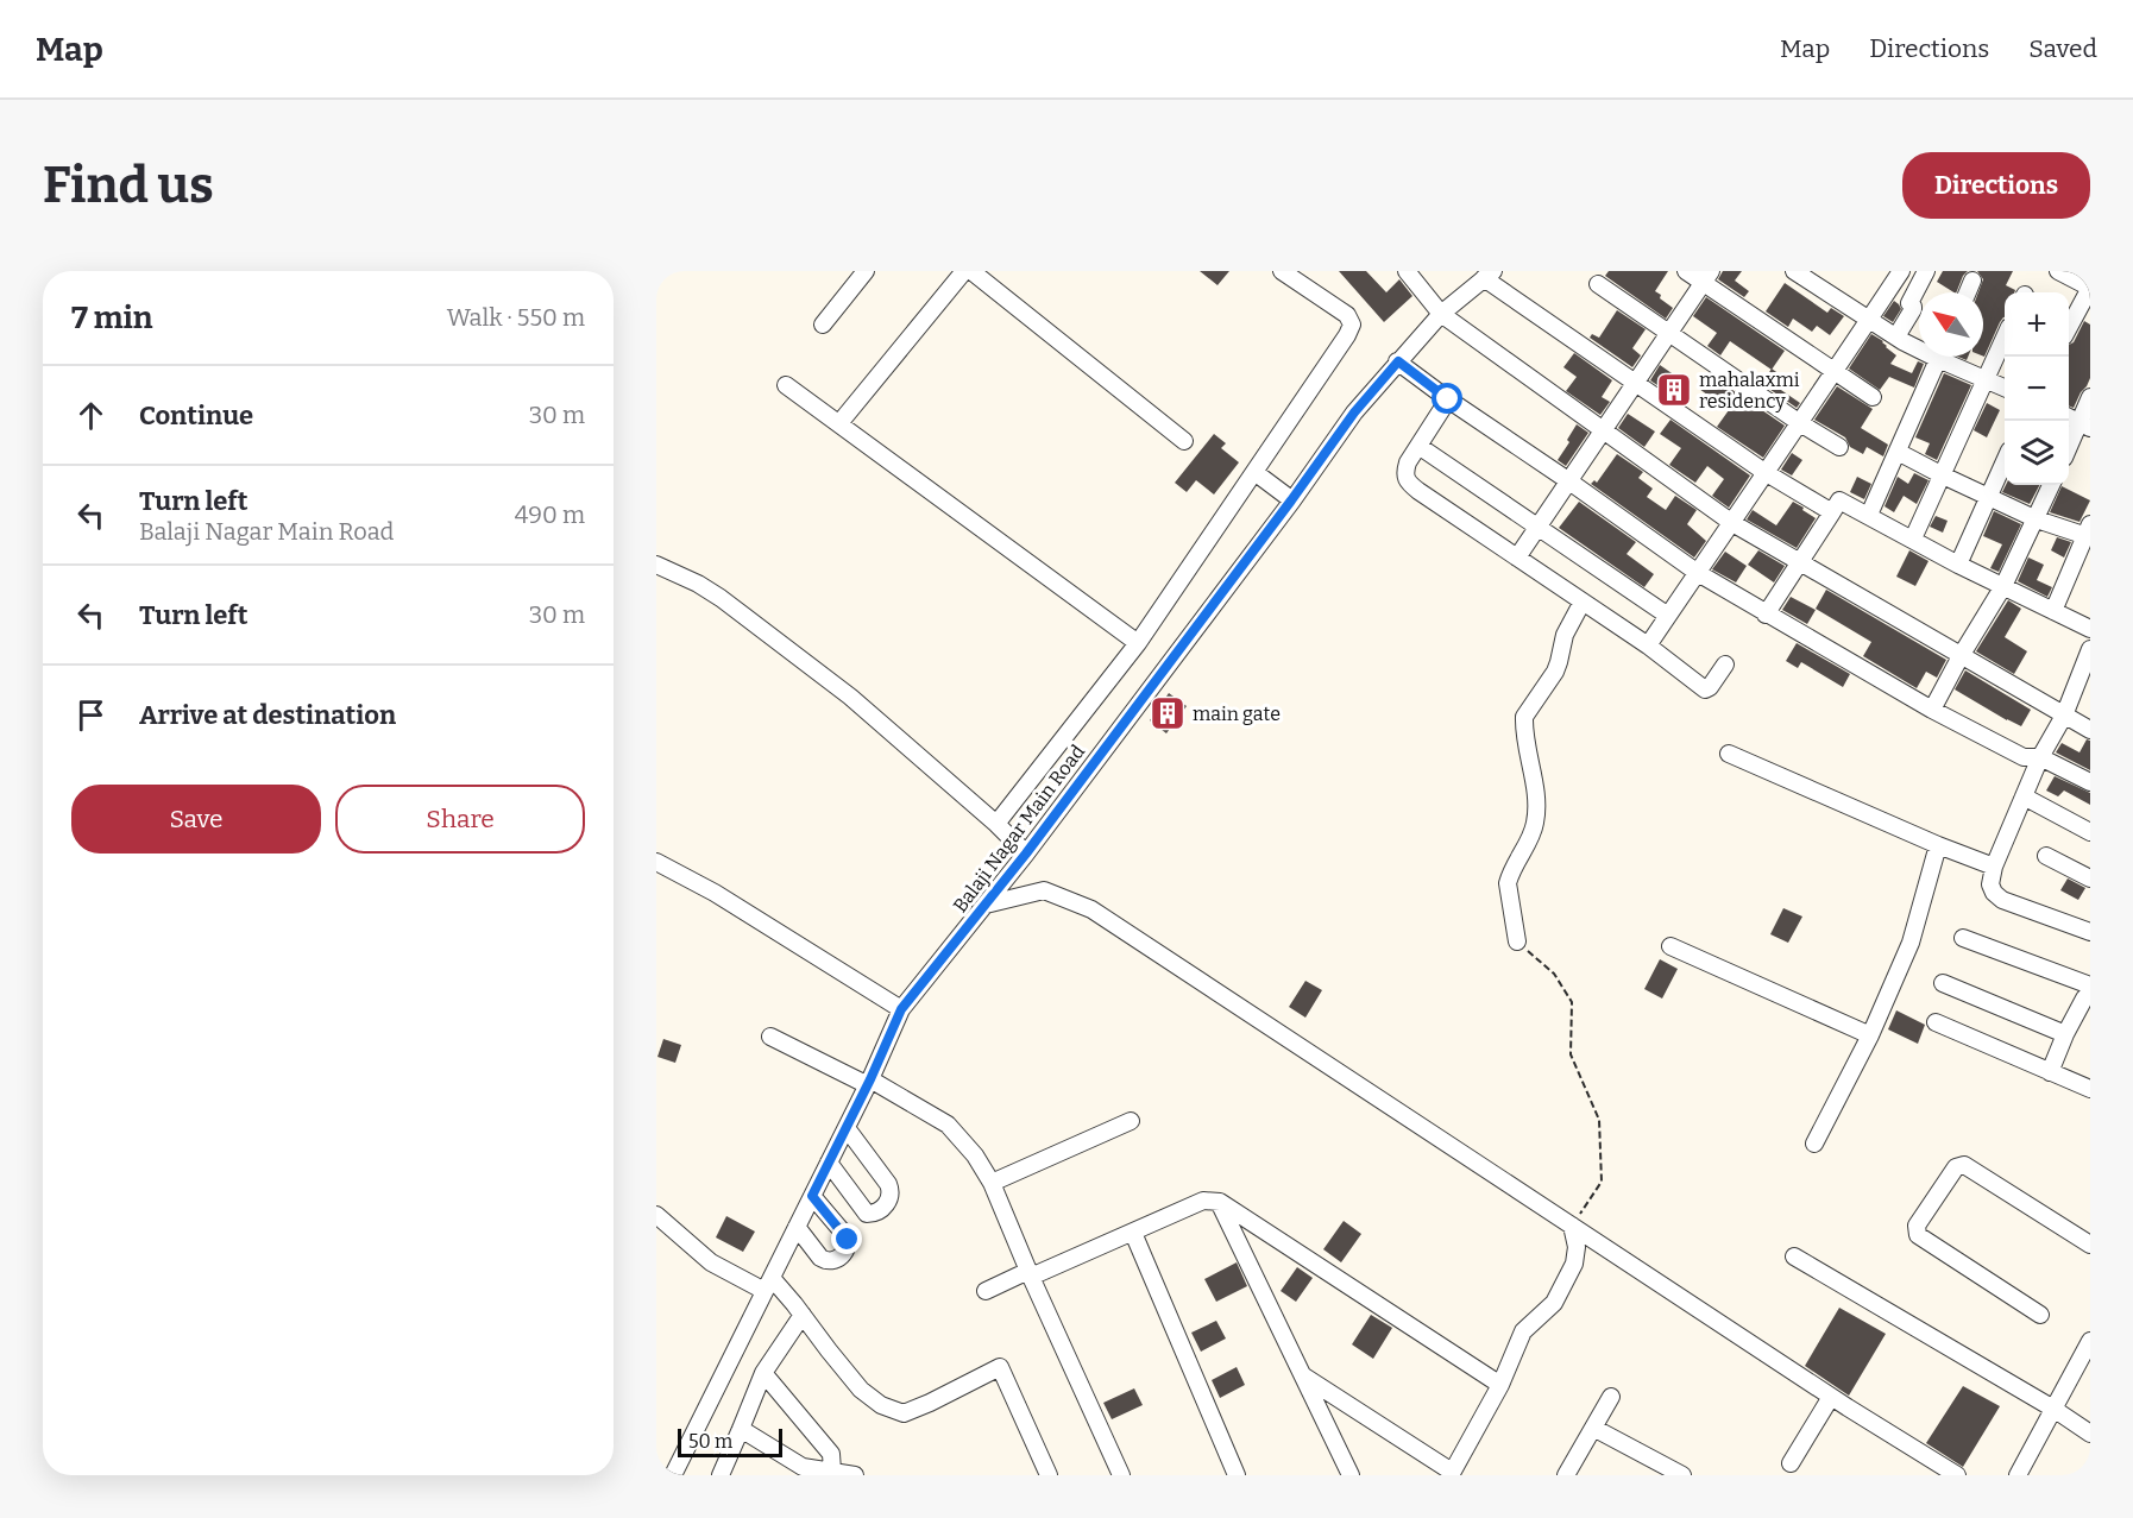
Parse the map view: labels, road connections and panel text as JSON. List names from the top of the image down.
{
  "streets": {
    "street": ["Balaji Nagar Main Road"]
  },
  "places": {
    "building": ["mahalaxmi residency", "main gate"]
  },
  "scale_bar": "50 m",
  "north": "top left",
  "page": {
    "header": "Map",
    "nav": ["Map", "Directions", "Saved"],
    "buttons": [
      "Directions",
      ["Save", "Share"]
    ],
    "title": "Find us",
    "heading": ["7 min", "Walk · 550 m"],
    "map_buttons": ["+", "−"],
    "list": [
      ["Continue", "30 m"],
      ["Turn left", "Balaji Nagar Main Road", "490 m"],
      ["Turn left", "30 m"],
      "Arrive at destination"
    ],
    "scale": "50 m"
  }
}
